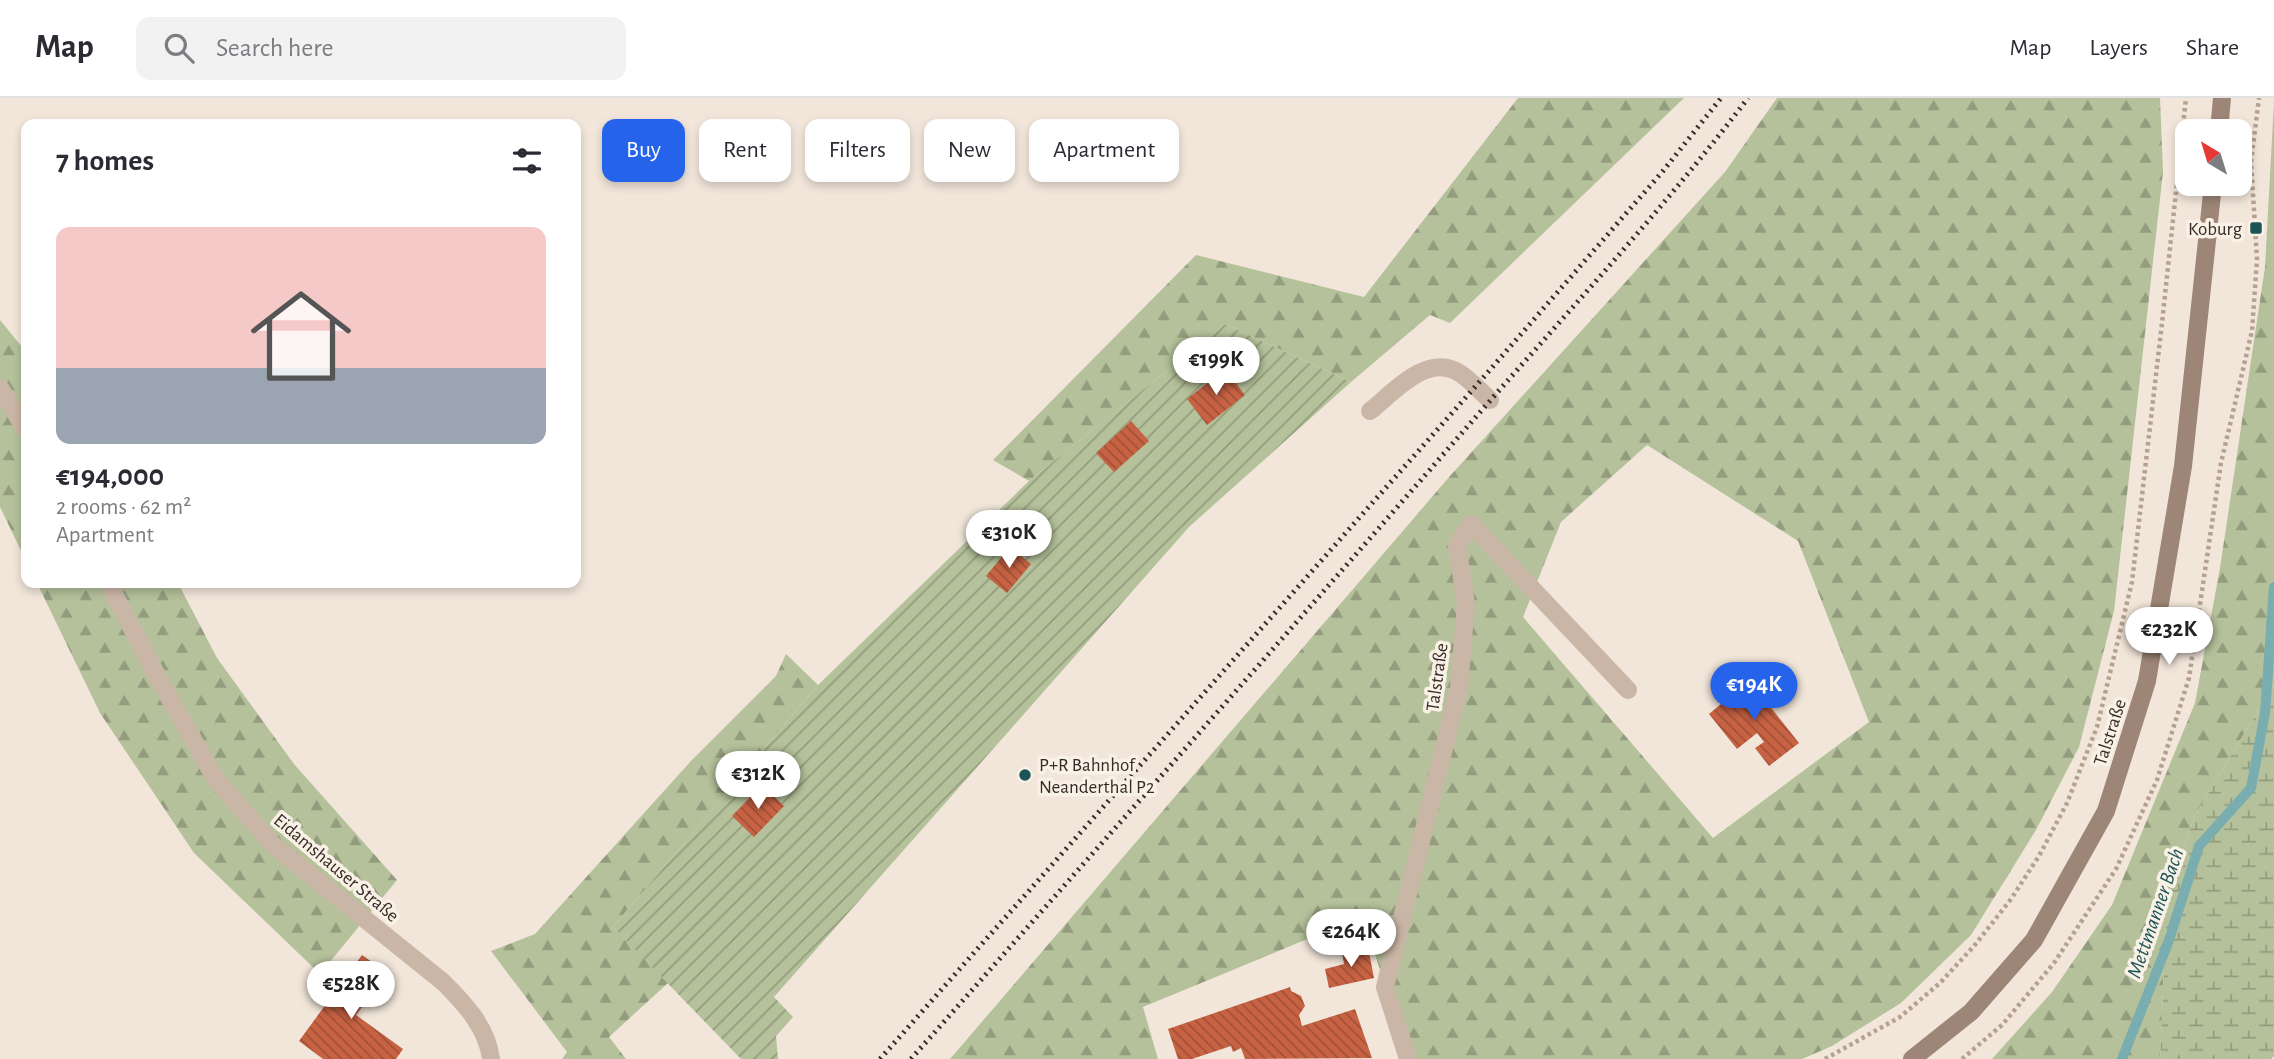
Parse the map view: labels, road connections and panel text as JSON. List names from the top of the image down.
{
  "streets": {
    "main road": ["Talstraße"],
    "street": ["Eidamshauser Straße"]
  },
  "water": ["Mettmanner Bach"],
  "places": {
    "transit": ["Koburg"],
    "other": ["P+R Bahnhof Neanderthal P2"]
  },
  "north": "top left",
  "page": {
    "header": "Map",
    "search": "Search here",
    "nav": ["Map", "Layers", "Share"],
    "chip": [
      "Buy",
      "Rent",
      "Filters",
      "New",
      "Apartment"
    ],
    "heading": "7 homes",
    "list": [
      {
        "name": "€194,000",
        "note": "2 rooms · 62 m² · Apartment"
      }
    ],
    "price": [
      "€199K",
      "€310K",
      "€232K",
      "€194K",
      "€312K",
      "€264K",
      "€528K"
    ]
  }
}
